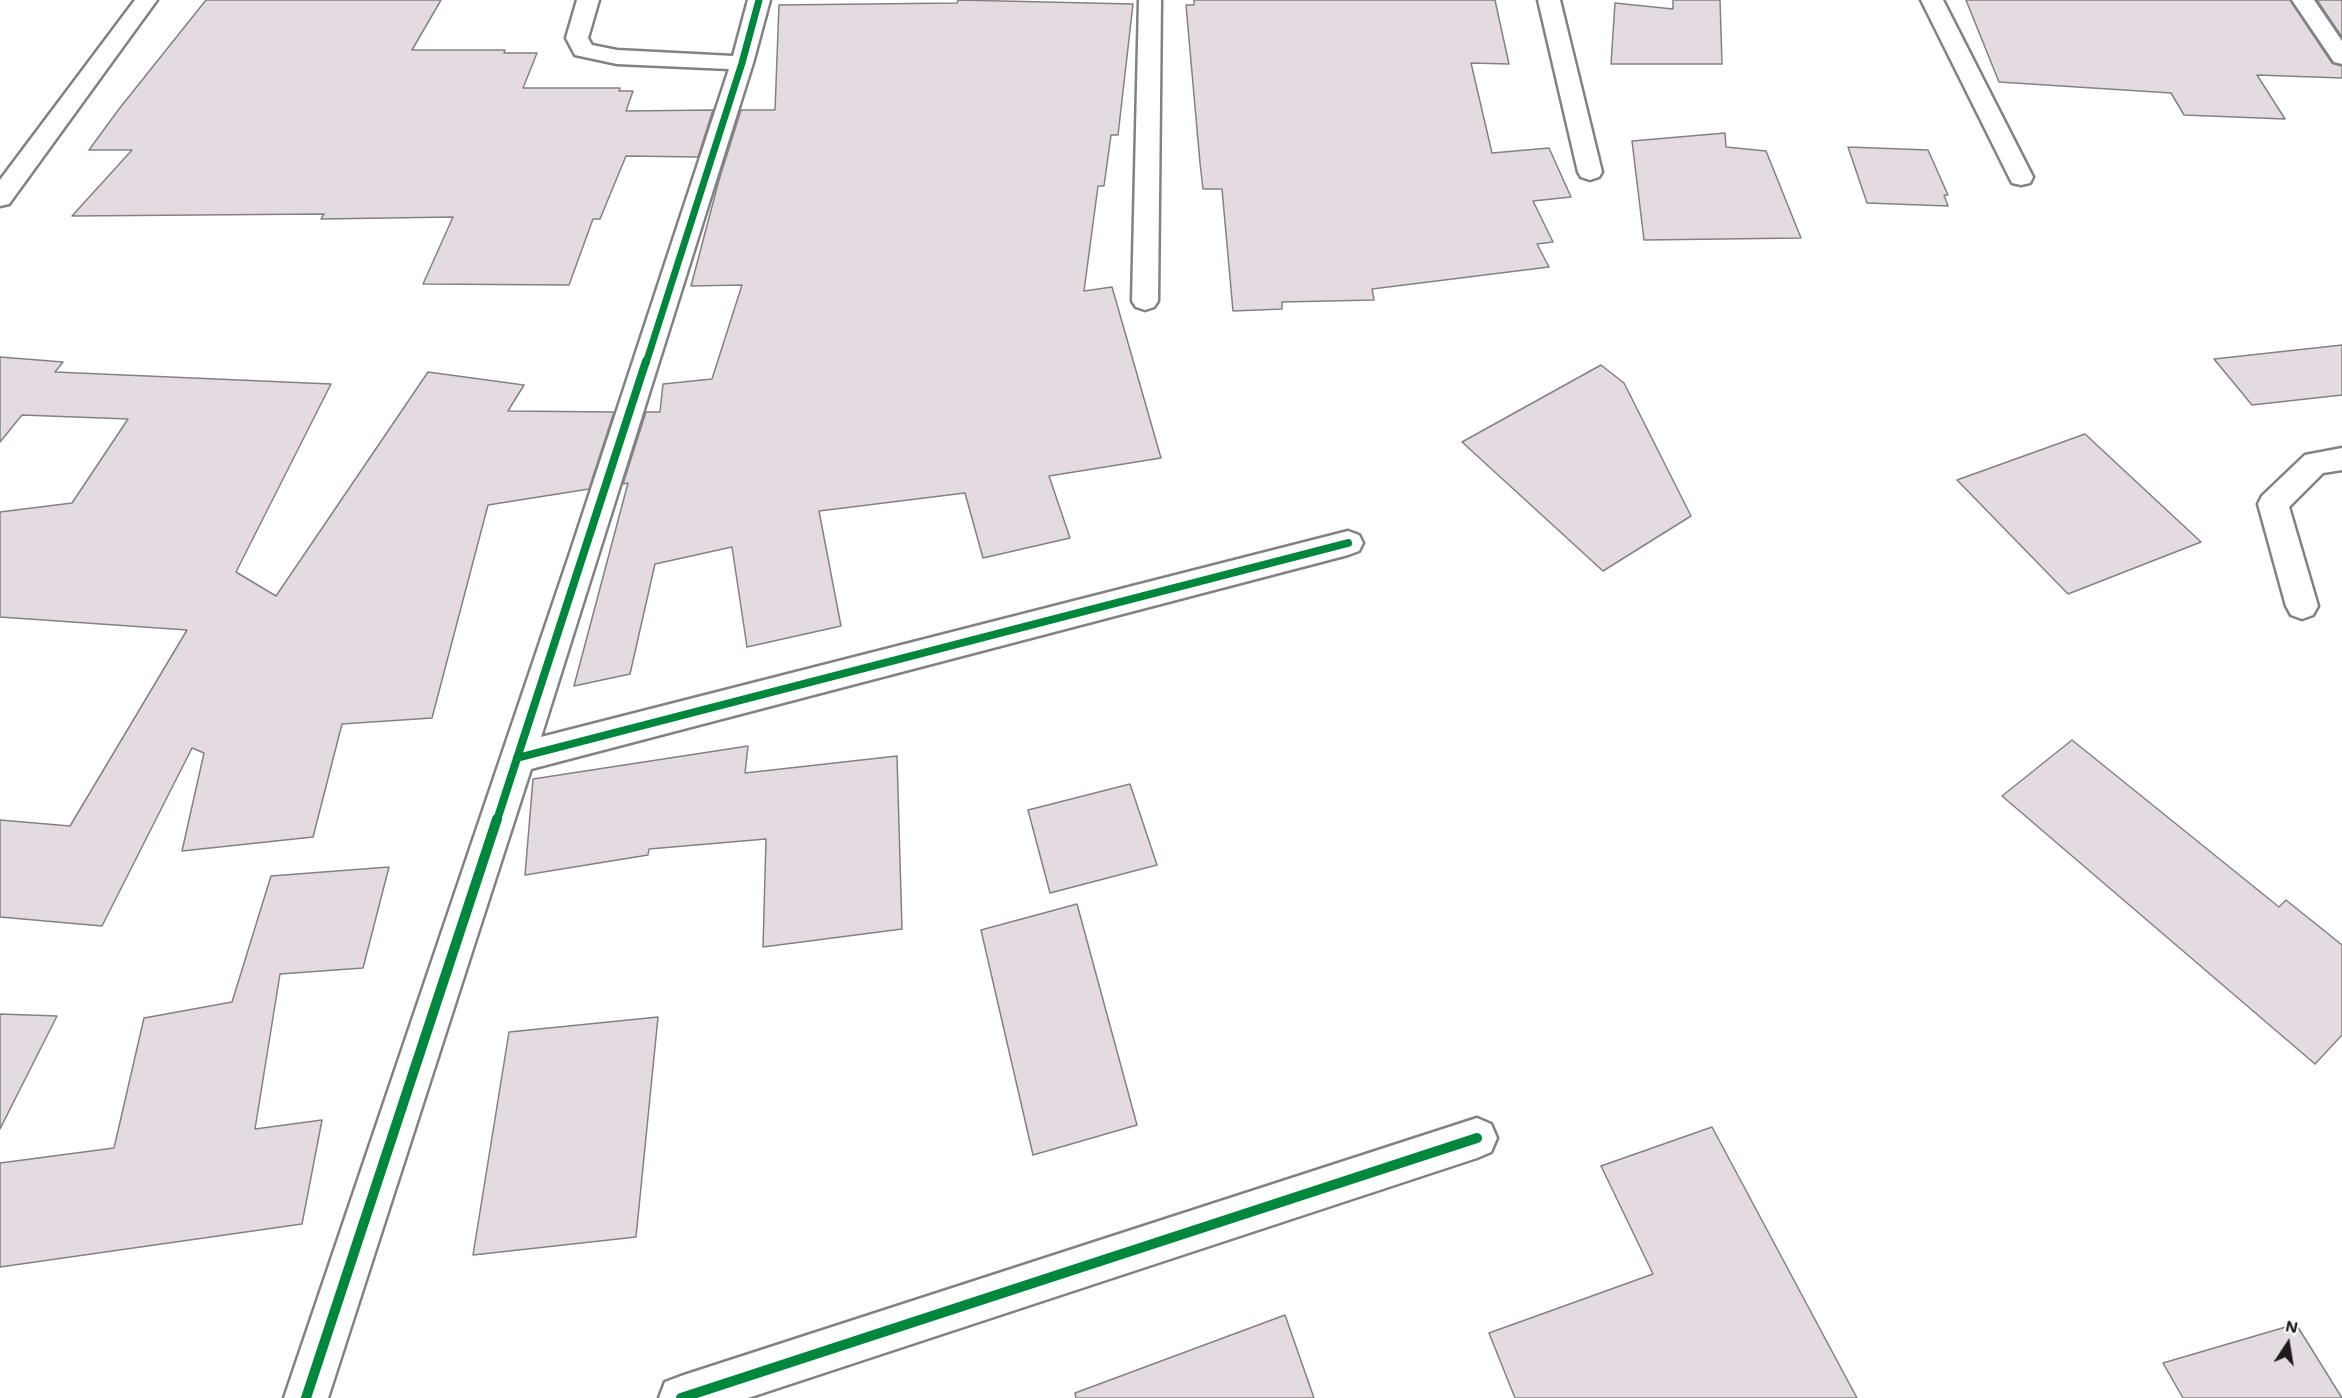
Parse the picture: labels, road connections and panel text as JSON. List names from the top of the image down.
{
  "north": "top"
}
